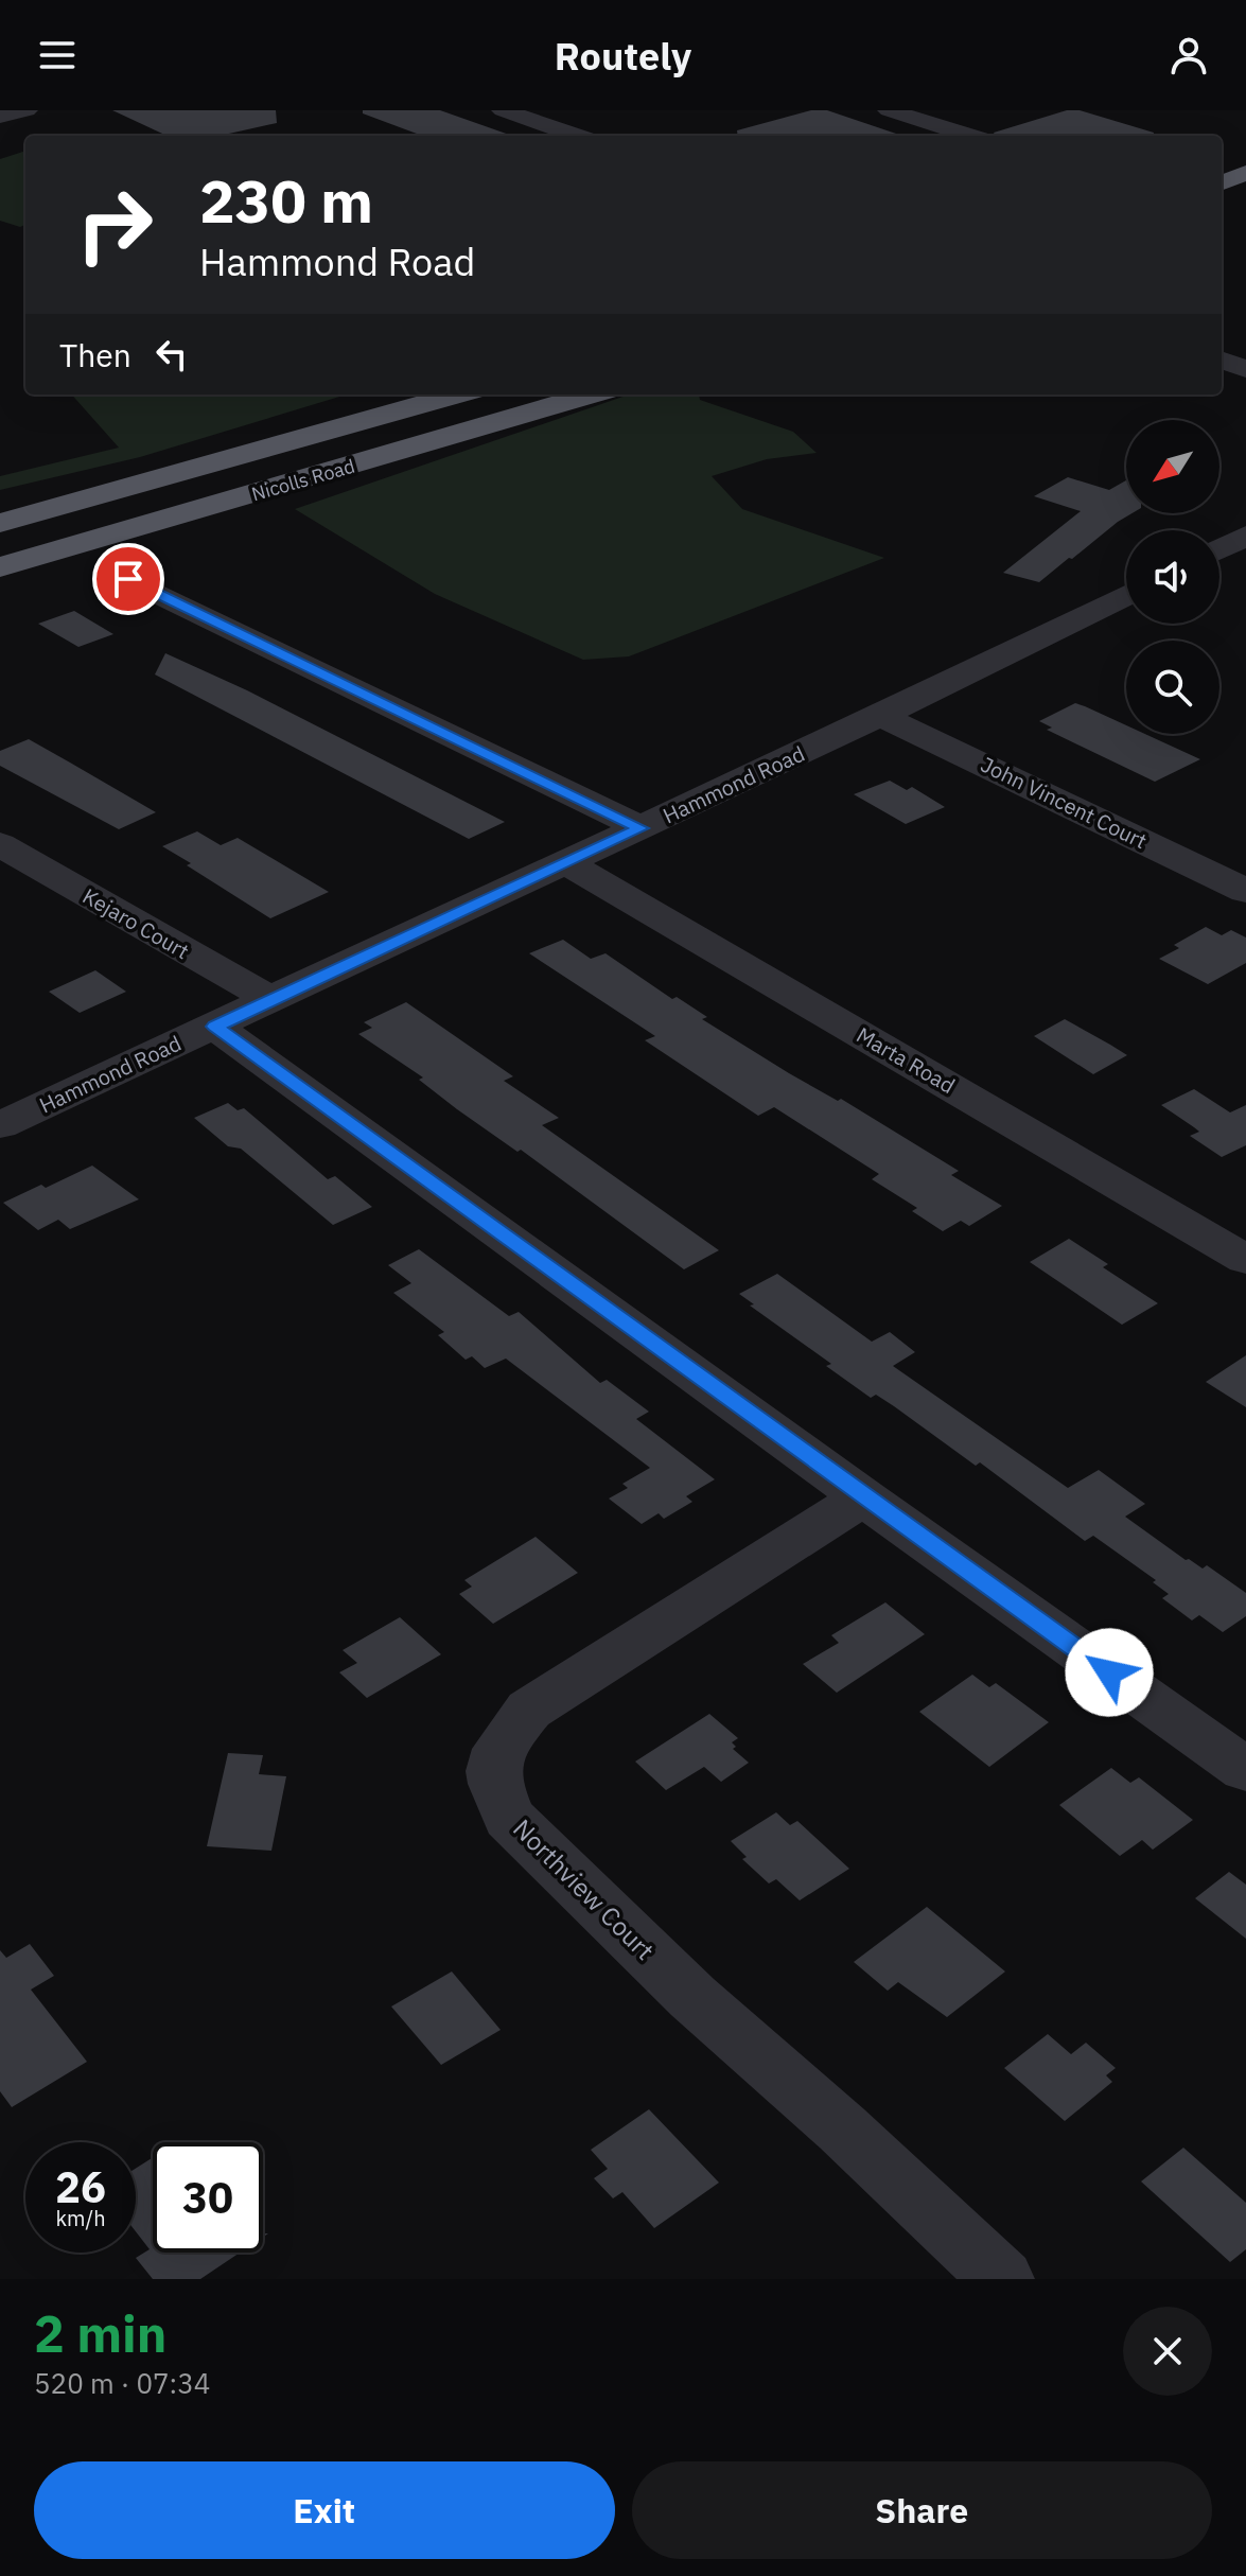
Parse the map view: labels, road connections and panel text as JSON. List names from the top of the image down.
{
  "streets": {
    "highway": ["Nicolls Road"],
    "street": [
      "Hammond Road",
      "John Vincent Court",
      "Kejaro Court",
      "Marta Road",
      "Northview Court"
    ]
  },
  "crossings": [
    ["Hammond Road", "John Vincent Court"],
    ["Hammond Road", "Kejaro Court"],
    ["Hammond Road", "Marta Road"]
  ],
  "north": "bottom left",
  "page": {
    "header": "Routely",
    "turn": ["230 m", "Hammond Road"],
    "then": "Then",
    "speed": "26 km/h",
    "limit": "30",
    "heading": ["2 min", "520 m · 07:34"],
    "buttons": ["Exit", "Share"]
  }
}
